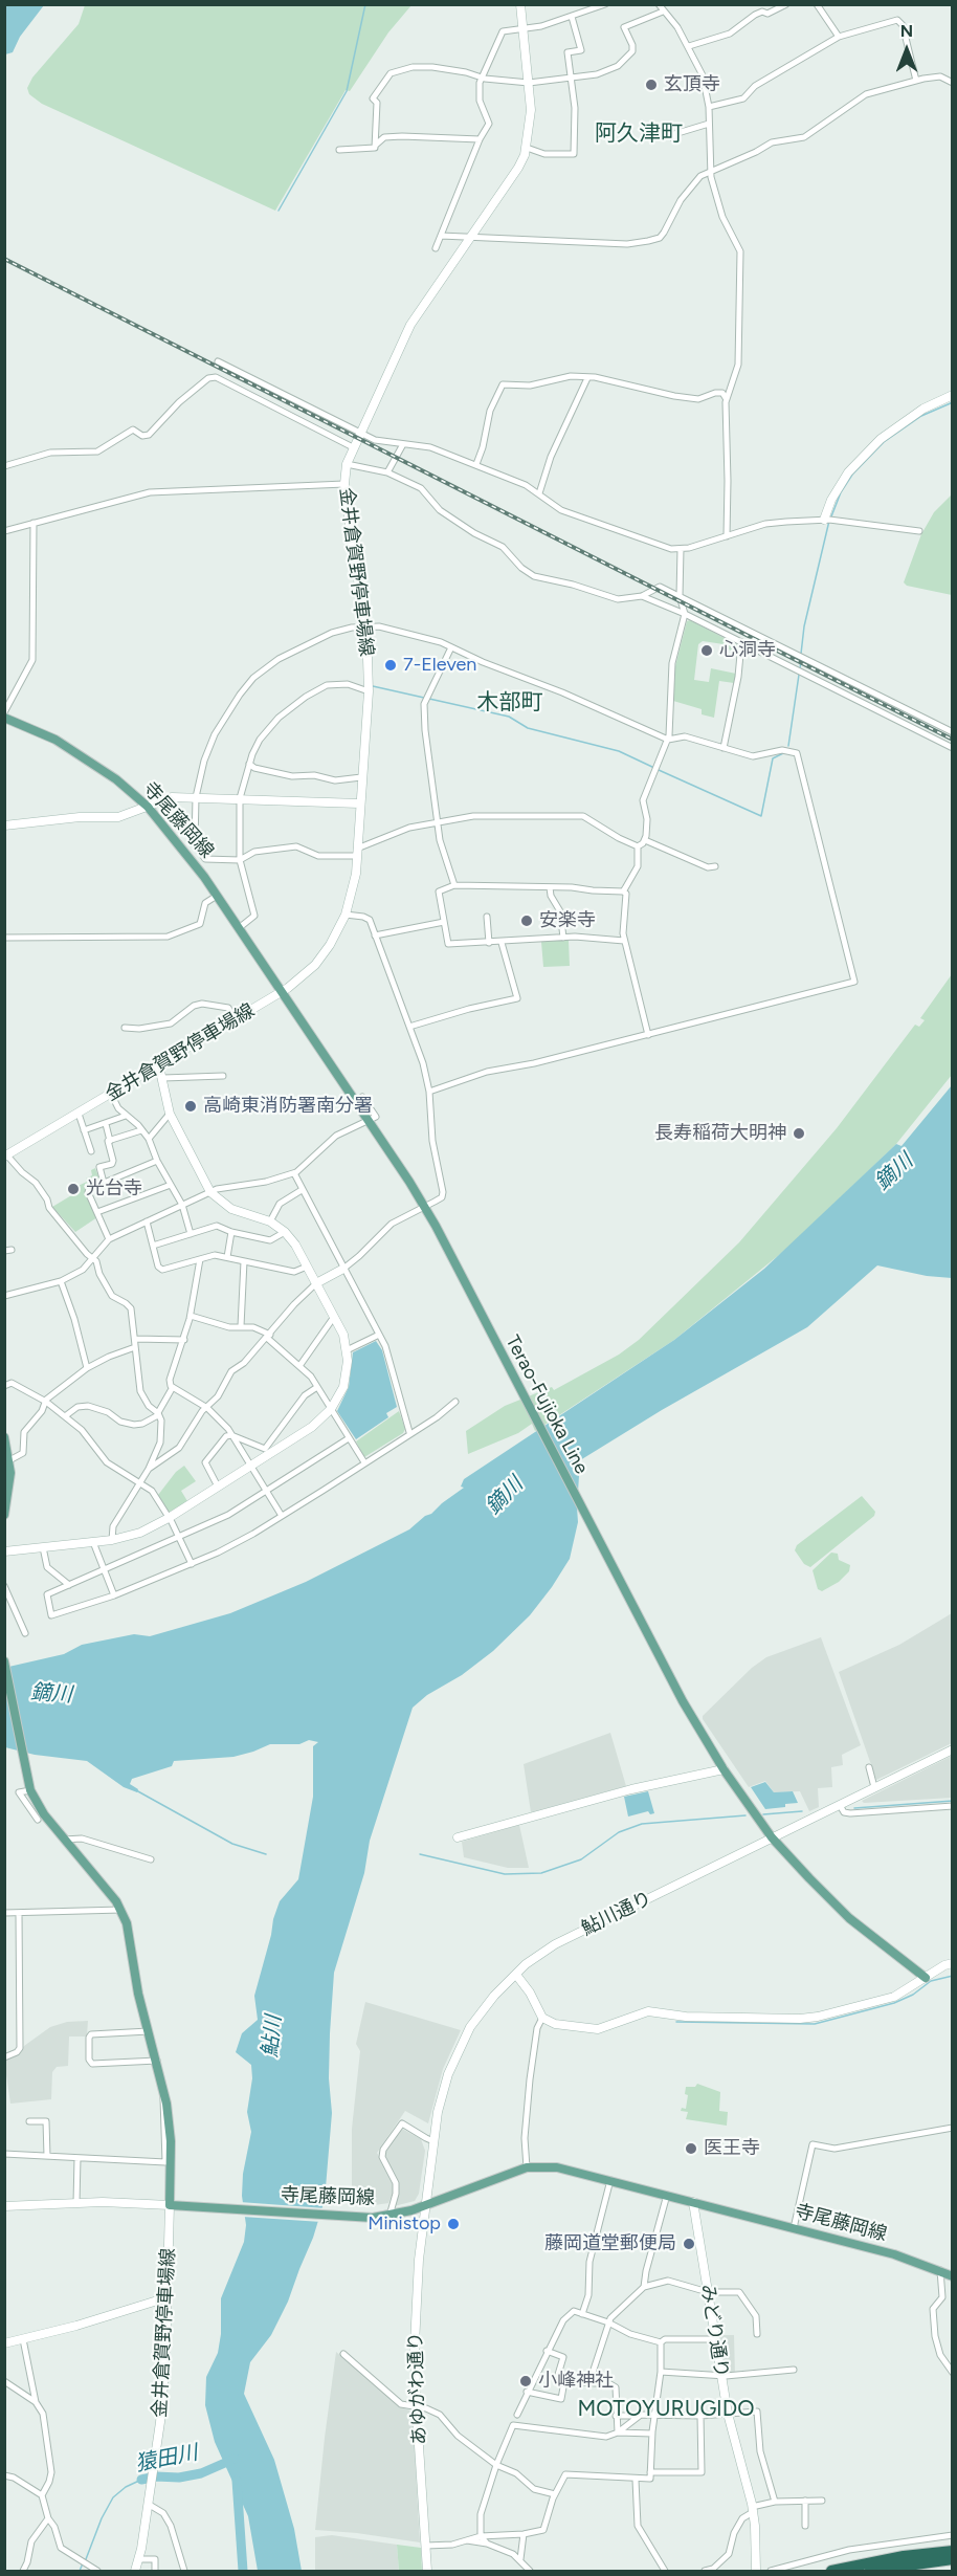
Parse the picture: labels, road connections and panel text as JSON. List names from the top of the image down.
{
  "streets": {
    "main road": ["寺尾藤岡線", "Terao-Fujioka Line"],
    "street": [
      "金井倉賀野停車場線",
      "鮎川通り",
      "みどり通り",
      "あゆがわ通り"
    ]
  },
  "crossings": [
    ["金井倉賀野停車場線", "寺尾藤岡線"],
    ["金井倉賀野停車場線", "Terao-Fujioka Line"],
    ["寺尾藤岡線", "Terao-Fujioka Line"],
    ["寺尾藤岡線", "鮎川通り"],
    ["寺尾藤岡線", "みどり通り"],
    ["寺尾藤岡線", "あゆがわ通り"],
    ["Terao-Fujioka Line", "鮎川通り"],
    ["鮎川通り", "あゆがわ通り"]
  ],
  "districts": ["阿久津町", "木部町", "MOTOYURUGIDO"],
  "water": ["鏑川", "鮎川", "猿田川"],
  "places": [
    "玄頂寺",
    "心洞寺",
    "7-Eleven",
    "安楽寺",
    "高崎東消防署南分署",
    "長寿稲荷大明神",
    "光台寺",
    "医王寺",
    "Ministop",
    "藤岡道堂郵便局",
    "小峰神社"
  ],
  "north": "top"
}
